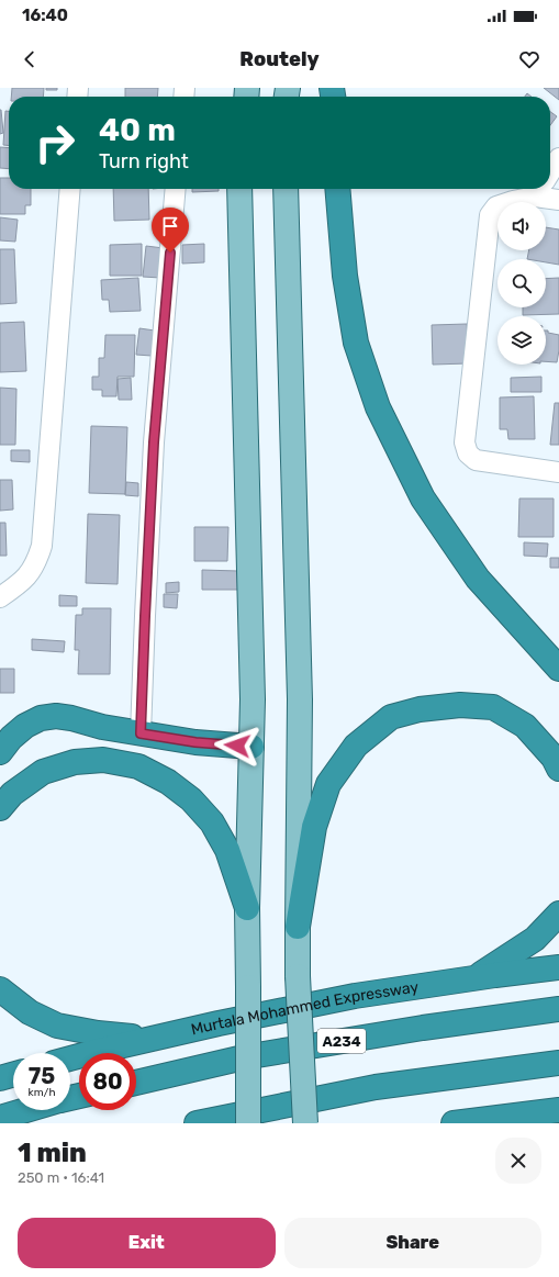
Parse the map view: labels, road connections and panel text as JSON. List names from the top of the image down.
{
  "streets": {
    "highway": ["Murtala Mohammed Expressway", "A234"]
  },
  "page": {
    "status": "16:40",
    "header": "Routely",
    "turn": ["40 m", "Turn right"],
    "speed": "75 km/h",
    "limit": "80",
    "heading": ["1 min", "250 m · 16:41"],
    "buttons": ["Exit", "Share"]
  }
}
